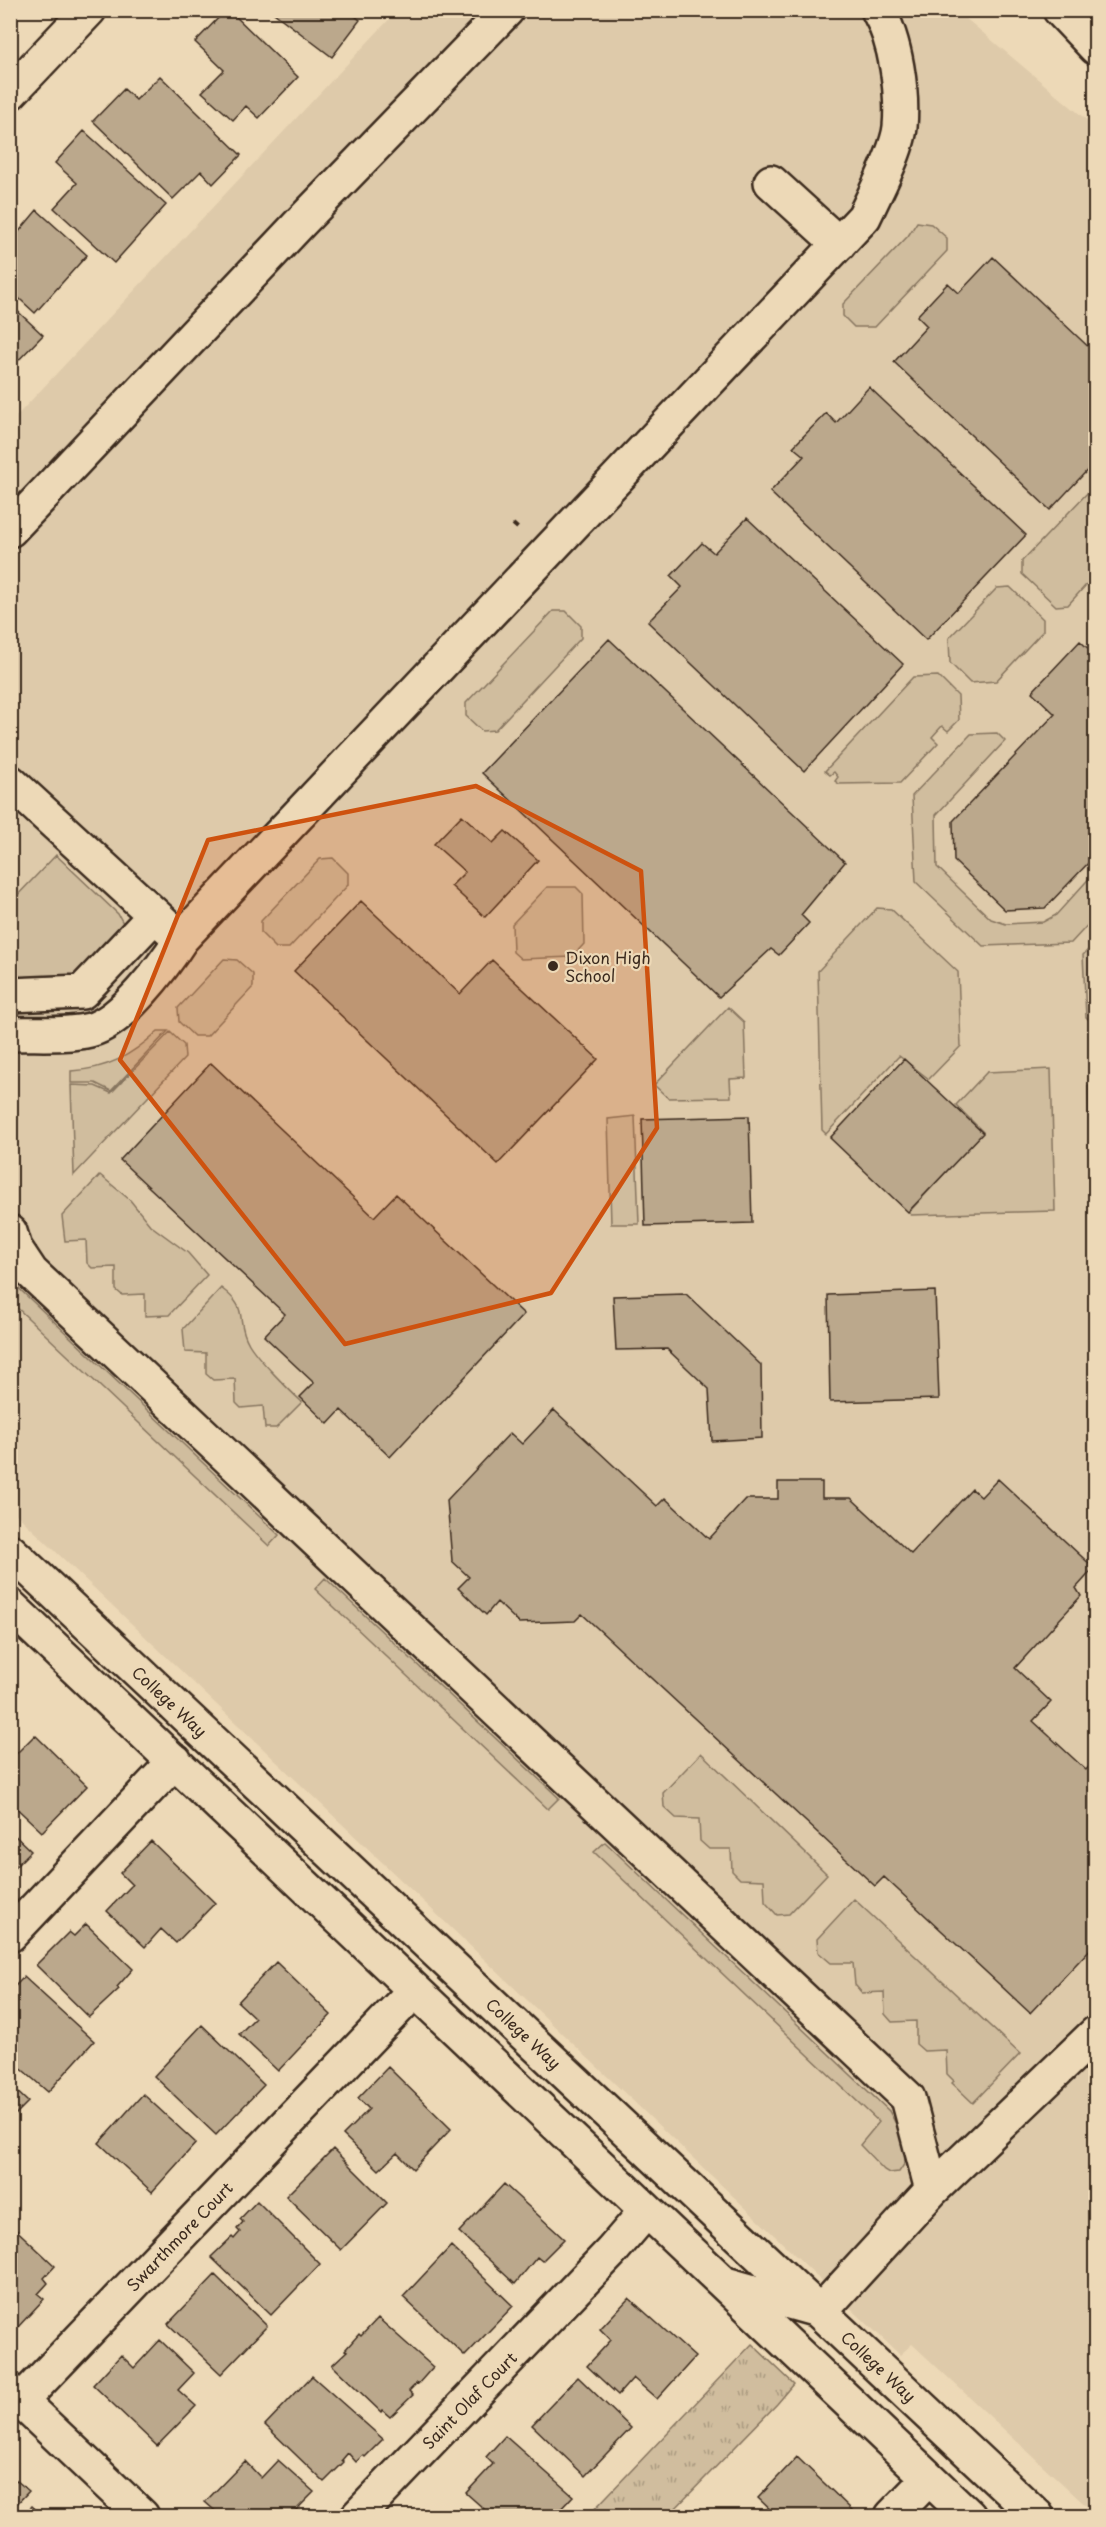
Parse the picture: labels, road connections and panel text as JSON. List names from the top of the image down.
{
  "streets": {
    "street": ["College Way", "Swarthmore Court", "Saint Olaf Court"]
  },
  "places": ["Dixon High School"]
}
